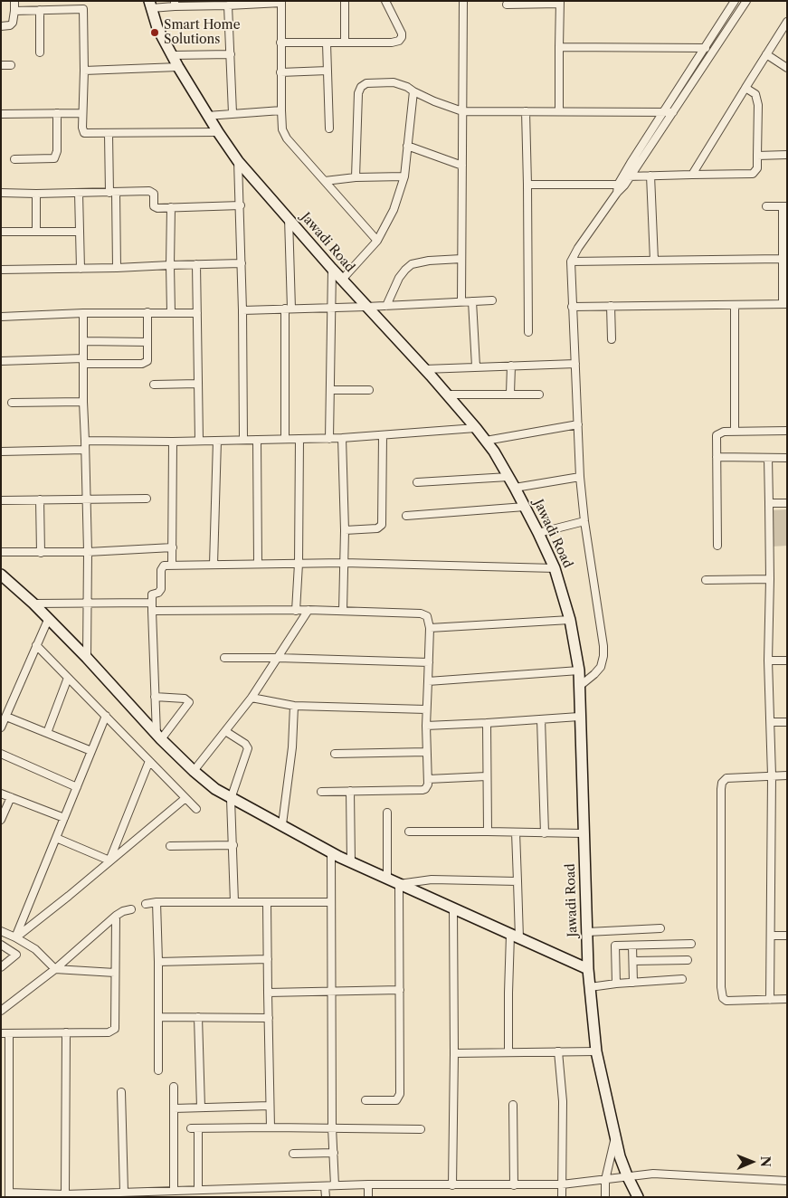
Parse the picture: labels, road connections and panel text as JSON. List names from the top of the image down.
{
  "streets": {
    "street": ["Jawadi Road"]
  },
  "places": ["Smart Home Solutions"],
  "north": "right"
}
